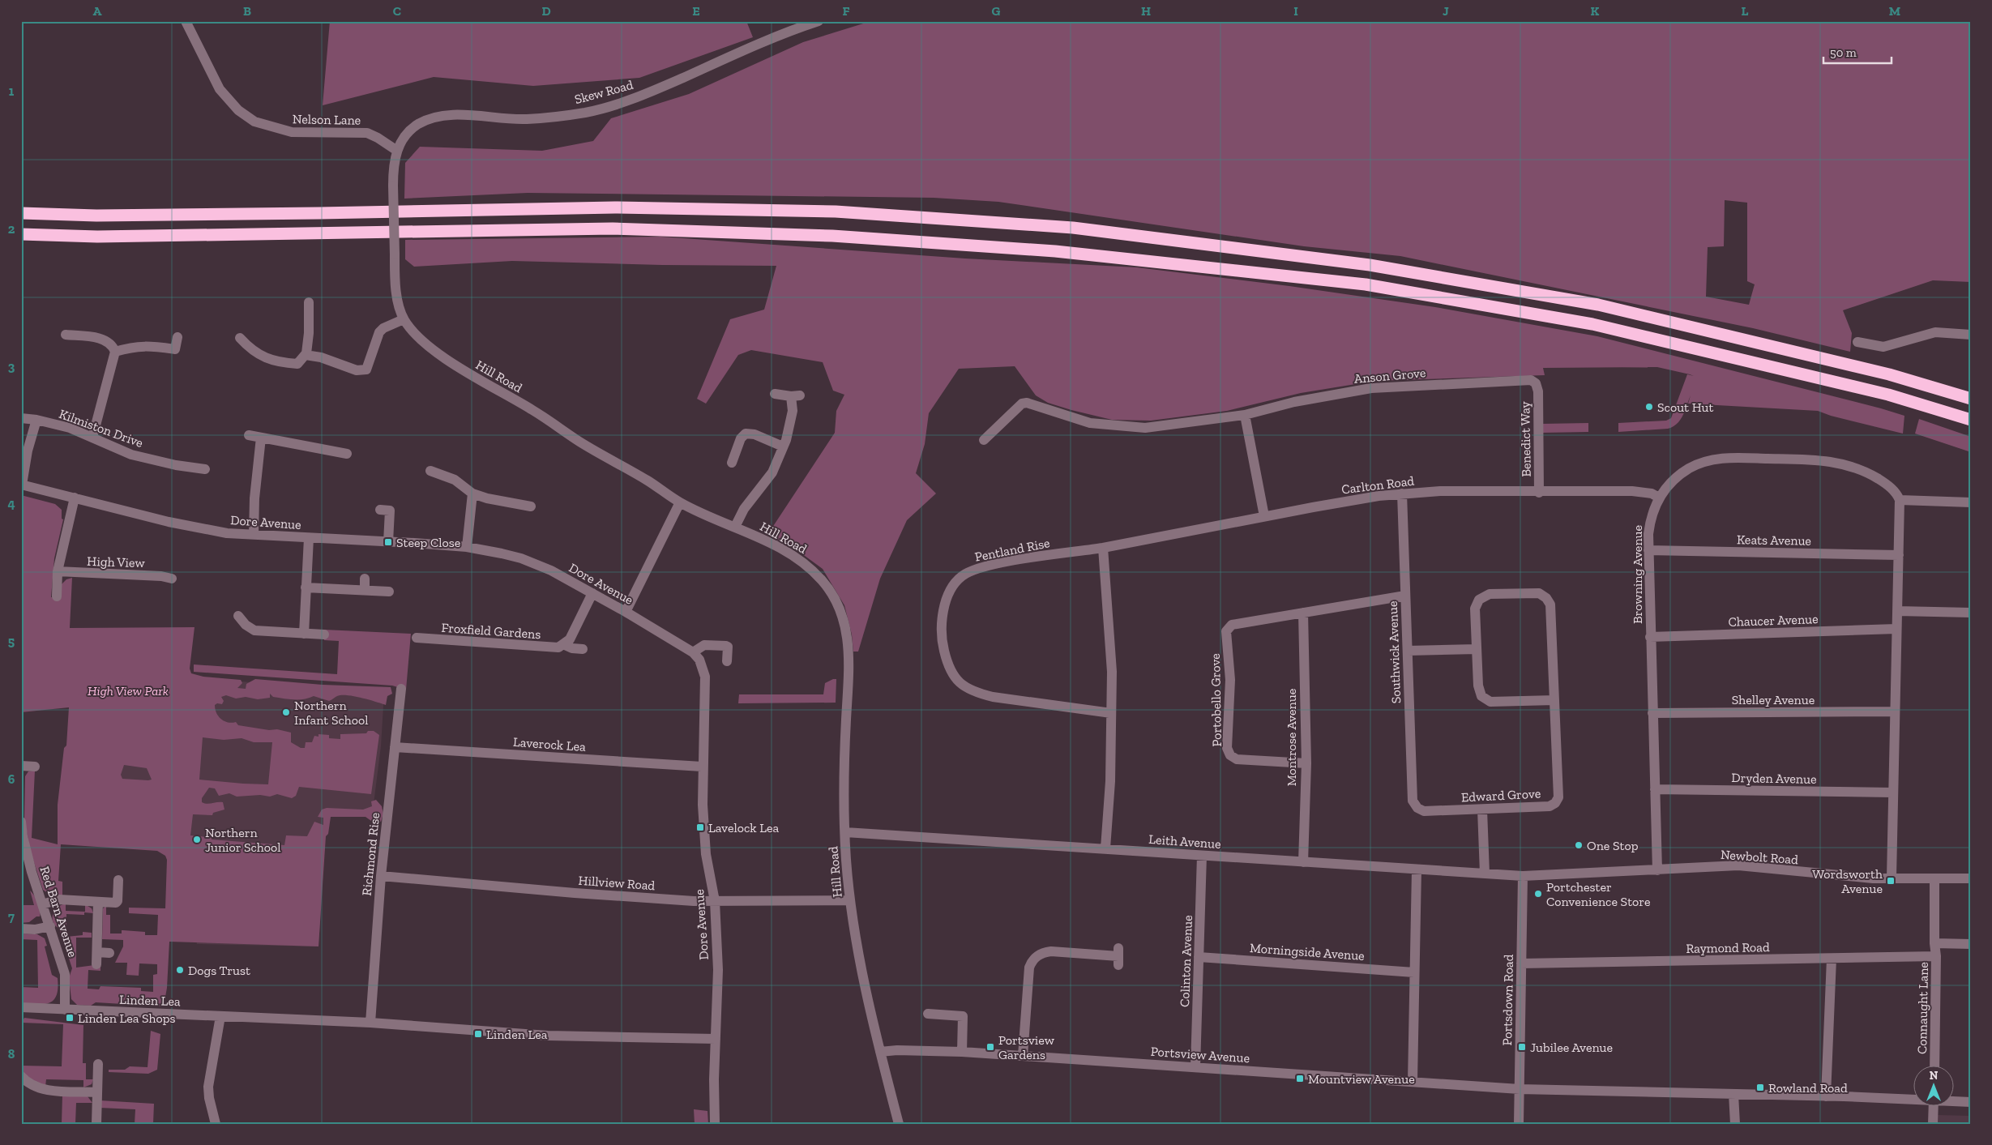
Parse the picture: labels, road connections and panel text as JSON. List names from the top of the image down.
{
  "streets": {
    "street": [
      "Skew Road",
      "Nelson Lane",
      "Anson Grove",
      "Hill Road",
      "Kilmiston Drive",
      "Benedict Way",
      "Carlton Road",
      "Dore Avenue",
      "Keats Avenue",
      "Pentland Rise",
      "High View",
      "Browning Avenue",
      "Chaucer Avenue",
      "Froxfield Gardens",
      "Southwick Avenue",
      "Shelley Avenue",
      "Portobello Grove",
      "Montrose Avenue",
      "Laverock Lea",
      "Dryden Avenue",
      "Edward Grove",
      "Leith Avenue",
      "Richmond Rise",
      "Newbolt Road",
      "Hillview Road",
      "Red Barn Avenue",
      "Raymond Road",
      "Morningside Avenue",
      "Colinton Avenue",
      "Linden Lea",
      "Portsdown Road",
      "Connaught Lane",
      "Portsview Avenue"
    ]
  },
  "crossings": [
    ["Skew Road", "Nelson Lane"],
    ["Skew Road", "Hill Road"],
    ["Nelson Lane", "Hill Road"],
    ["Anson Grove", "Benedict Way"],
    ["Hill Road", "Leith Avenue"],
    ["Hill Road", "Hillview Road"],
    ["Hill Road", "Portsview Avenue"],
    ["Benedict Way", "Carlton Road"],
    ["Carlton Road", "Pentland Rise"],
    ["Carlton Road", "Browning Avenue"],
    ["Carlton Road", "Southwick Avenue"],
    ["Dore Avenue", "Laverock Lea"],
    ["Dore Avenue", "Hillview Road"],
    ["Dore Avenue", "Linden Lea"],
    ["Keats Avenue", "Browning Avenue"],
    ["Browning Avenue", "Chaucer Avenue"],
    ["Browning Avenue", "Shelley Avenue"],
    ["Browning Avenue", "Dryden Avenue"],
    ["Browning Avenue", "Newbolt Road"],
    ["Southwick Avenue", "Portobello Grove"],
    ["Southwick Avenue", "Edward Grove"],
    ["Portobello Grove", "Montrose Avenue"],
    ["Montrose Avenue", "Leith Avenue"],
    ["Laverock Lea", "Richmond Rise"],
    ["Leith Avenue", "Newbolt Road"],
    ["Leith Avenue", "Colinton Avenue"],
    ["Leith Avenue", "Portsdown Road"],
    ["Richmond Rise", "Hillview Road"],
    ["Richmond Rise", "Linden Lea"],
    ["Newbolt Road", "Portsdown Road"],
    ["Newbolt Road", "Connaught Lane"],
    ["Red Barn Avenue", "Linden Lea"],
    ["Raymond Road", "Portsdown Road"],
    ["Raymond Road", "Connaught Lane"],
    ["Morningside Avenue", "Colinton Avenue"],
    ["Colinton Avenue", "Portsview Avenue"],
    ["Portsdown Road", "Portsview Avenue"]
  ],
  "parks": ["High View Park"],
  "places": {
    "other": [
      "Scout Hut",
      "Northern Infant School",
      "Northern Junior School",
      "One Stop",
      "Portchester Convenience Store",
      "Dogs Trust"
    ],
    "transit": [
      "Steep Close",
      "Lavelock Lea",
      "Wordsworth Avenue",
      "Linden Lea Shops",
      "Linden Lea",
      "Portsview Gardens",
      "Jubilee Avenue",
      "Mountview Avenue",
      "Rowland Road"
    ]
  },
  "scale_bar": "50 m",
  "north": "top",
  "grid": {
    "columns": [
      "A",
      "B",
      "C",
      "D",
      "E",
      "F",
      "G",
      "H",
      "I",
      "J",
      "K",
      "L",
      "M"
    ],
    "rows": [
      "1",
      "2",
      "3",
      "4",
      "5",
      "6",
      "7",
      "8"
    ]
  }
}
